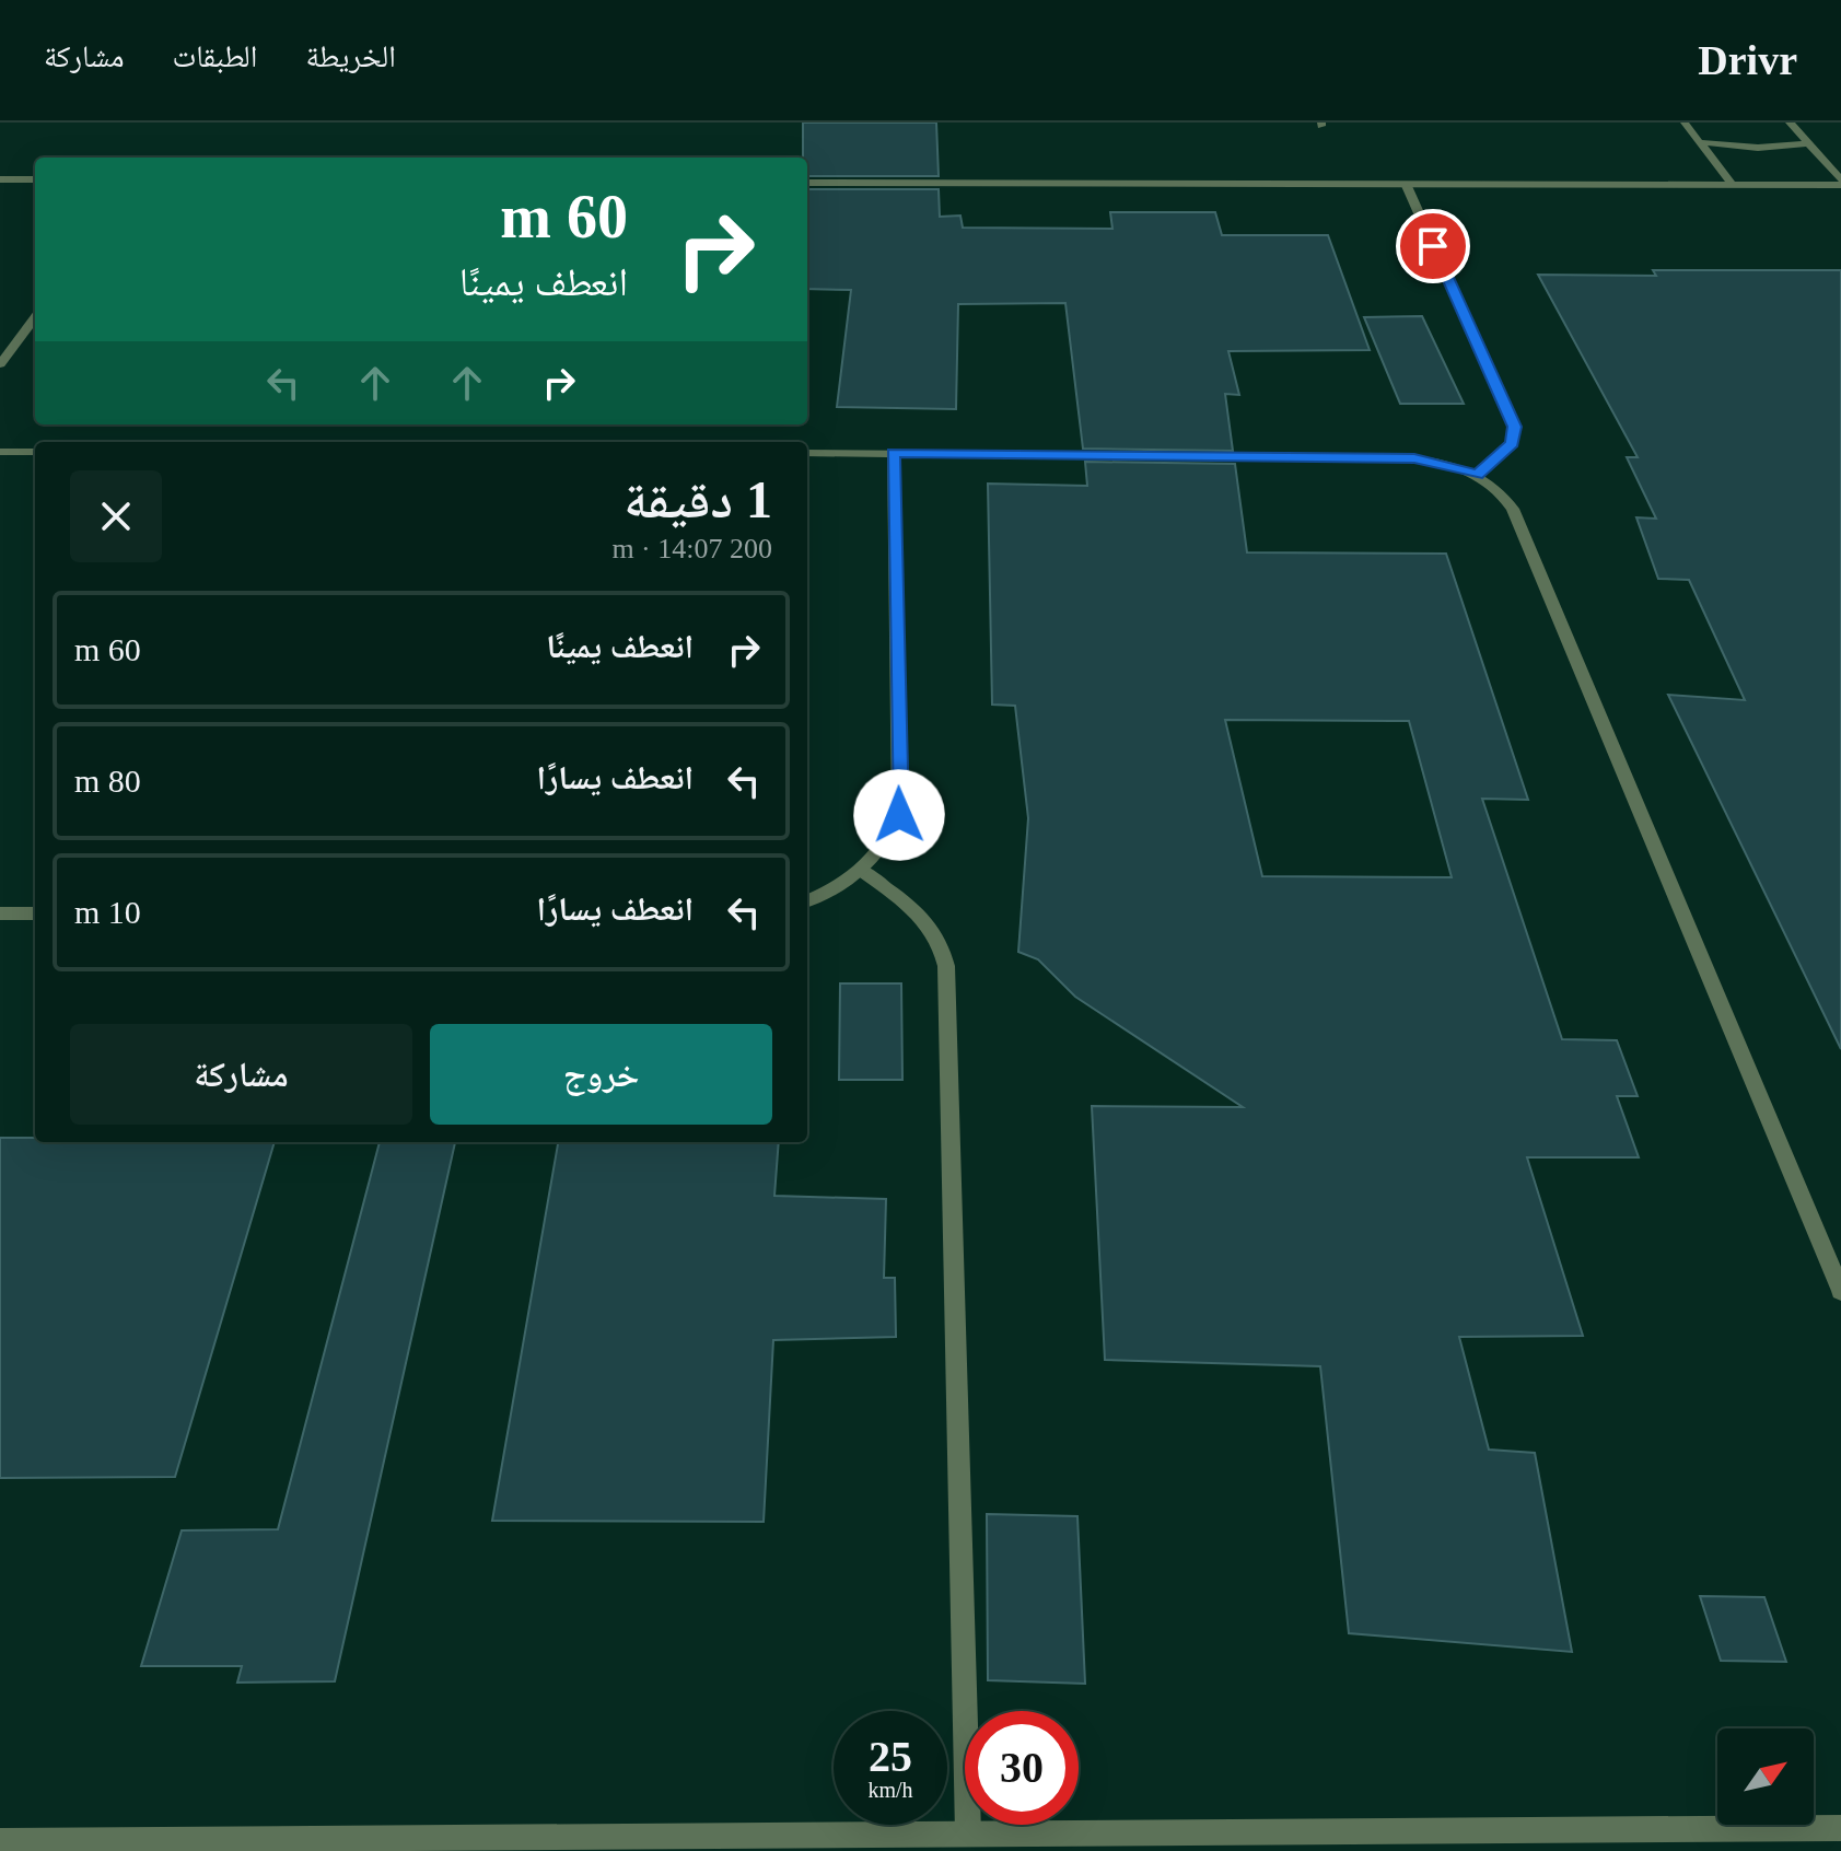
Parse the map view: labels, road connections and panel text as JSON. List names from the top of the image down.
{
  "north": "top right",
  "page": {
    "header": "Drivr",
    "nav": ["الخريطة", "الطبقات", "مشاركة"],
    "turn": ["60 m", "انعطف يمينًا"],
    "heading": ["1 دقيقة", "200 m · 14:07"],
    "list": [
      {
        "name": "انعطف يمينًا",
        "value": "60 m"
      },
      {
        "name": "انعطف يسارًا",
        "value": "80 m"
      },
      {
        "name": "انعطف يسارًا",
        "value": "10 m"
      }
    ],
    "buttons": ["خروج", "مشاركة"],
    "speed": "25 km/h",
    "limit": "30"
  }
}
